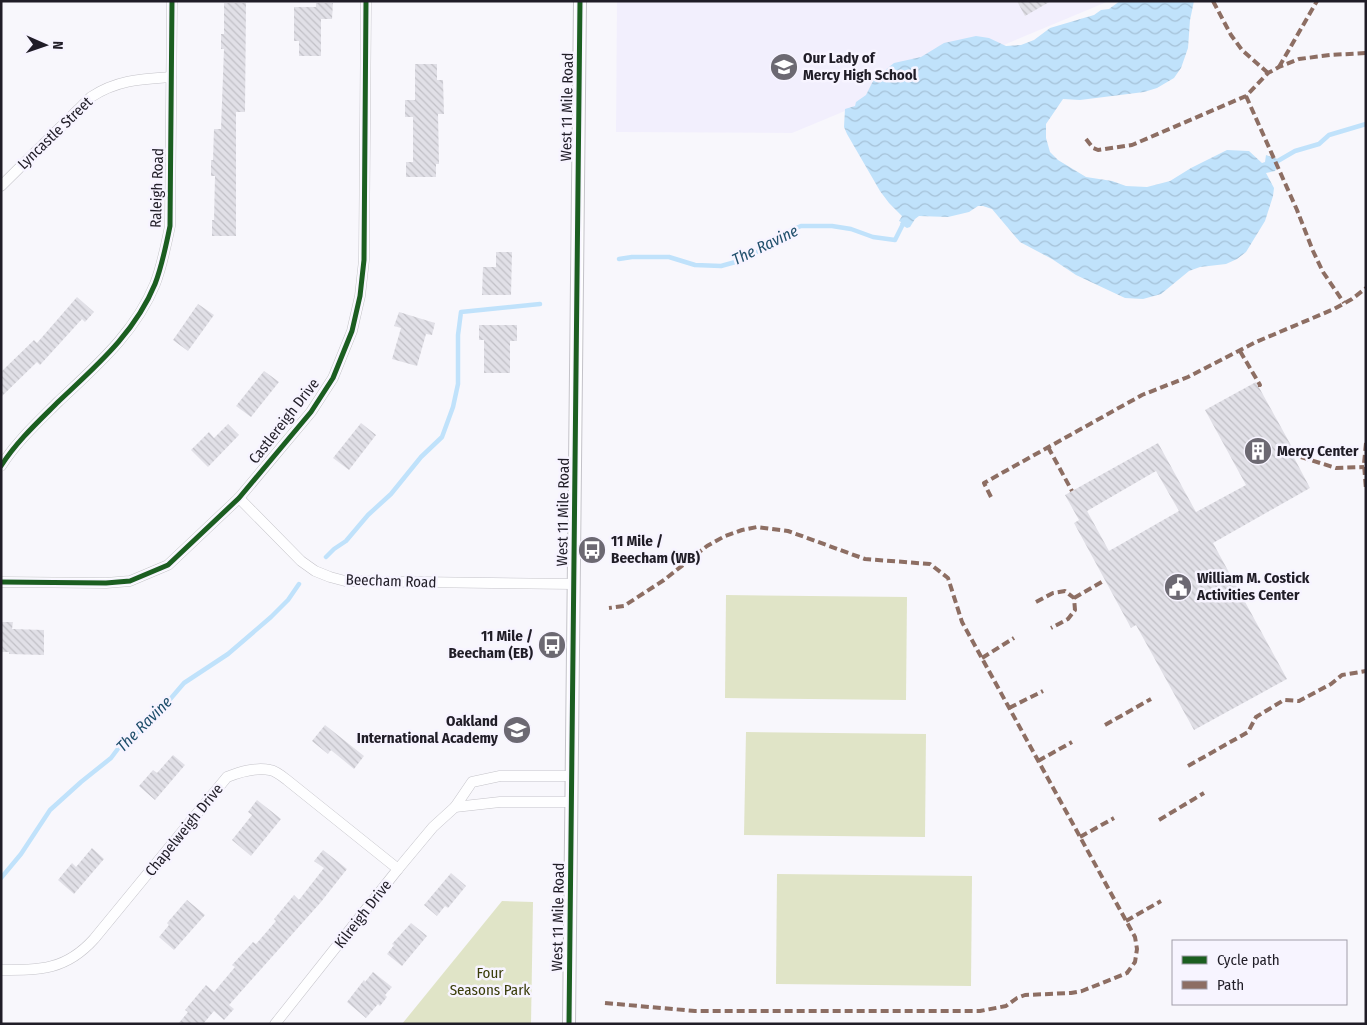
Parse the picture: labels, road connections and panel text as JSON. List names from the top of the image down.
{
  "streets": {
    "street": [
      "West 11 Mile Road",
      "Lyncastle Street",
      "Raleigh Road",
      "Castlereigh Drive",
      "Beecham Road",
      "Chapelweigh Drive",
      "Kilreigh Drive"
    ]
  },
  "crossings": [
    ["West 11 Mile Road", "Beecham Road"],
    ["West 11 Mile Road", "Kilreigh Drive"],
    ["Lyncastle Street", "Raleigh Road"],
    ["Castlereigh Drive", "Beecham Road"],
    ["Chapelweigh Drive", "Kilreigh Drive"]
  ],
  "water": ["The Ravine"],
  "parks": ["Four Seasons Park"],
  "places": {
    "school or university": ["Our Lady of Mercy High School", "Oakland International Academy"],
    "building": ["Mercy Center"],
    "bus stop": ["11 Mile / Beecham (WB)", "11 Mile / Beecham (EB)"],
    "public building": ["William M. Costick Activities Center"]
  },
  "legend": ["Cycle path", "Path"],
  "north": "right"
}
